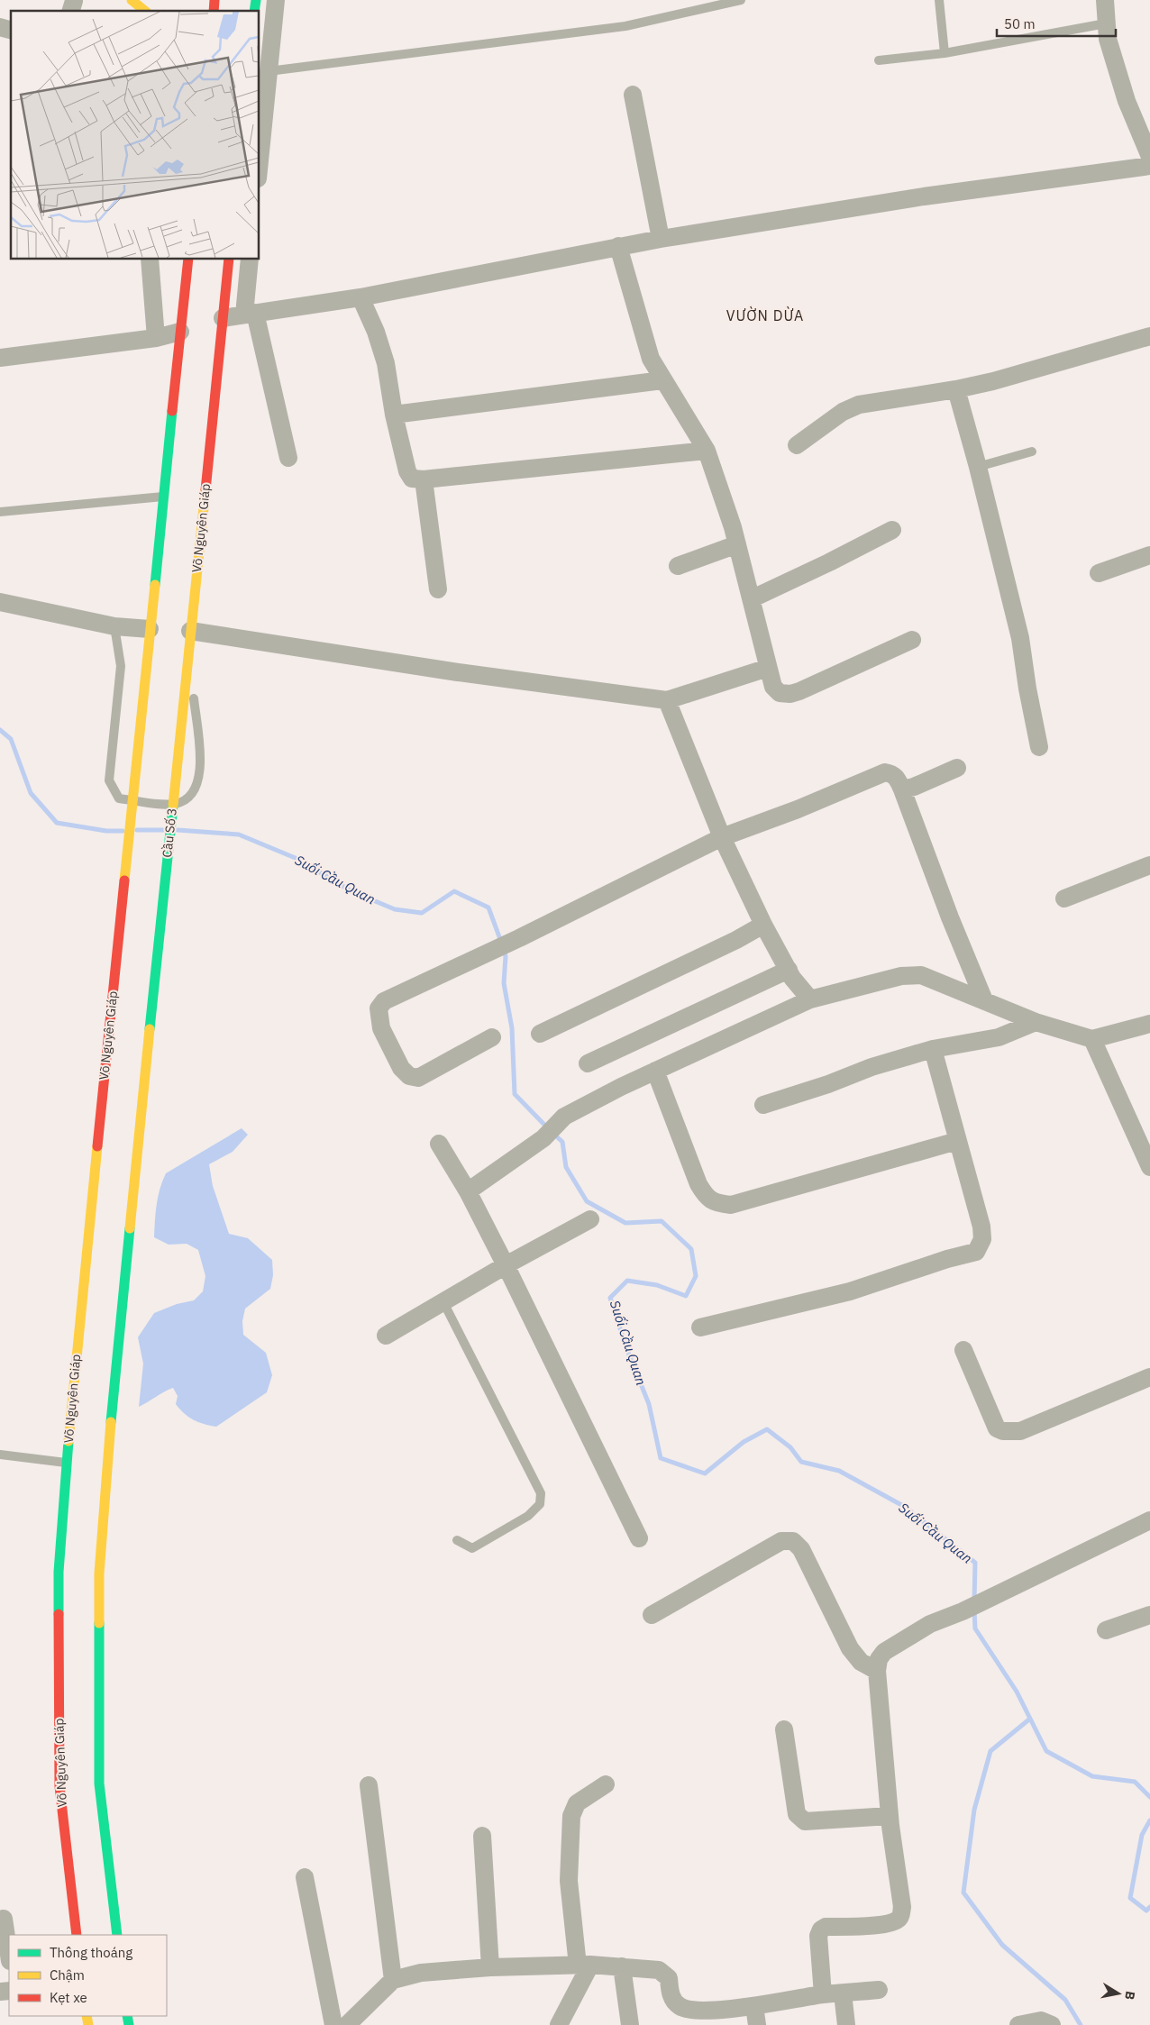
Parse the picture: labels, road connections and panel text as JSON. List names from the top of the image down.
{
  "streets": {
    "highway": ["Võ Nguyên Giáp", "Cầu Số 3"]
  },
  "crossings": [
    ["Võ Nguyên Giáp", "Cầu Số 3"]
  ],
  "districts": ["VƯỜN DỪA"],
  "water": ["Suối Cầu Quan"],
  "legend": ["Thông thoáng", "Chậm", "Kẹt xe"],
  "scale_bar": "50 m",
  "north": "right"
}
